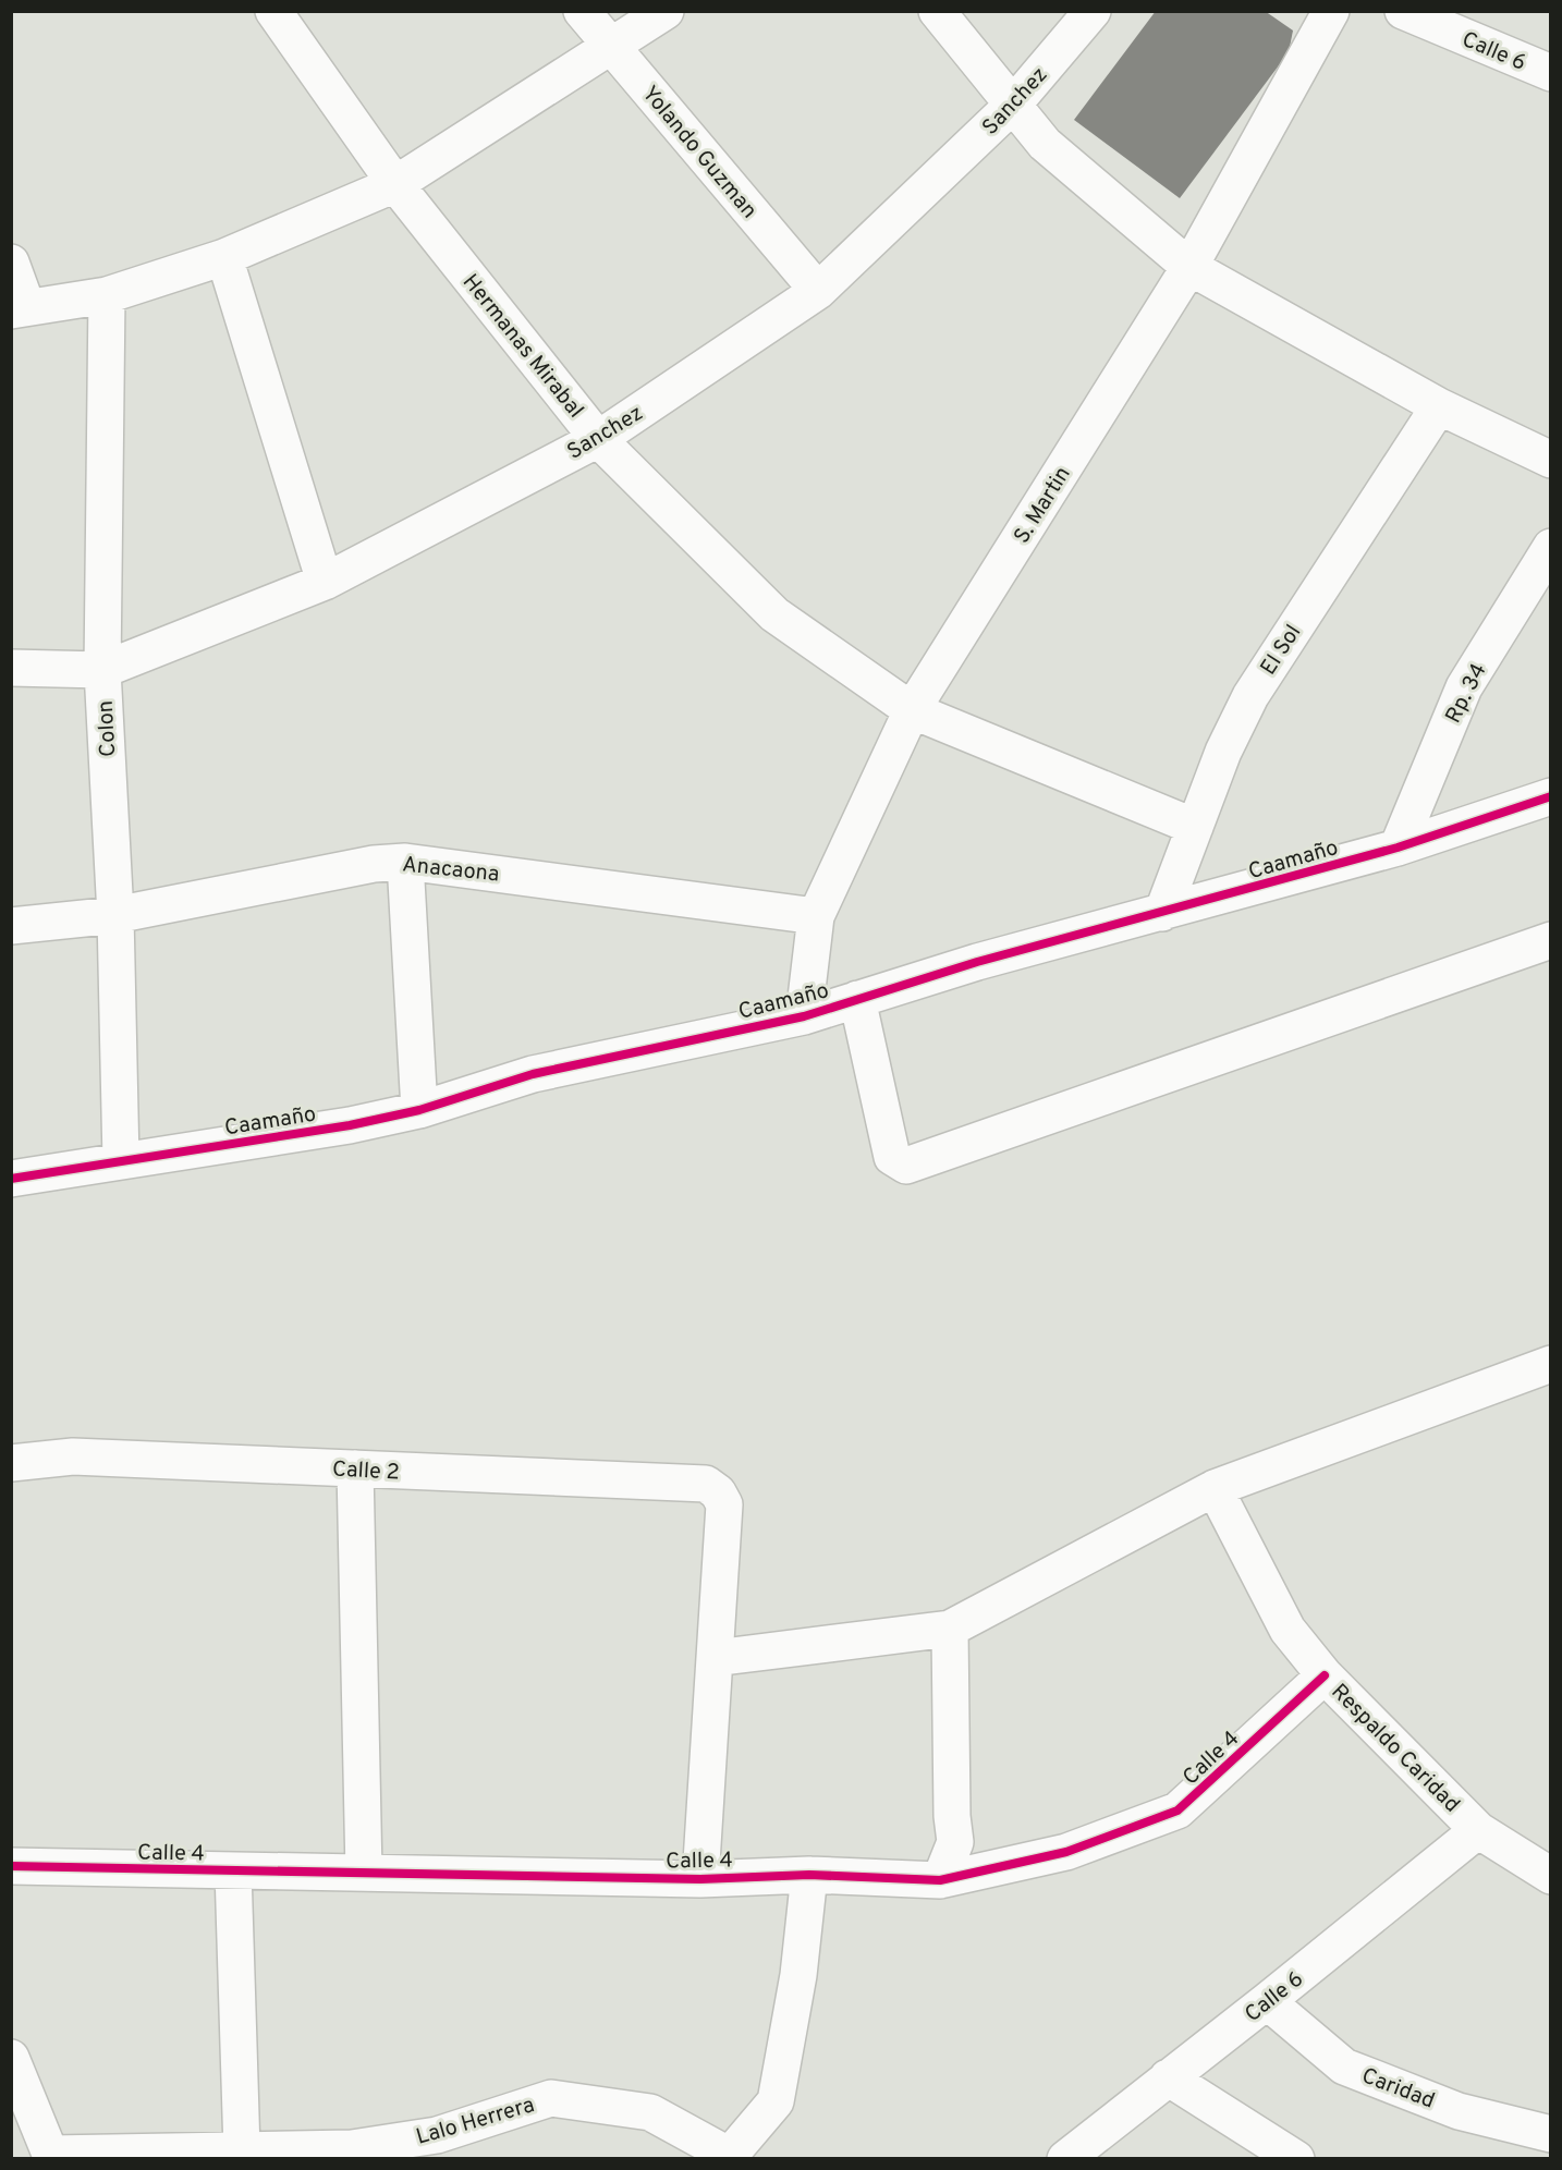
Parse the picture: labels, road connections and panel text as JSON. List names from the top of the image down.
{
  "streets": {
    "street": [
      "Calle 6",
      "Sanchez",
      "Yolando Guzman",
      "Hermanas Mirabal",
      "S. Martin",
      "El Sol",
      "Rp. 34",
      "Colon",
      "Caamaño",
      "Anacaona",
      "Calle 2",
      "Respaldo Caridad",
      "Calle 4",
      "Caridad",
      "Lalo Herrera"
    ]
  },
  "crossings": [
    ["Calle 6", "Respaldo Caridad"],
    ["Calle 6", "Caridad"],
    ["Sanchez", "Yolando Guzman"],
    ["Sanchez", "Hermanas Mirabal"],
    ["Sanchez", "Colon"],
    ["Hermanas Mirabal", "S. Martin"],
    ["Hermanas Mirabal", "El Sol"],
    ["S. Martin", "Caamaño"],
    ["S. Martin", "Anacaona"],
    ["El Sol", "Caamaño"],
    ["Rp. 34", "Caamaño"],
    ["Colon", "Caamaño"],
    ["Colon", "Anacaona"],
    ["Respaldo Caridad", "Calle 4"]
  ]
}
